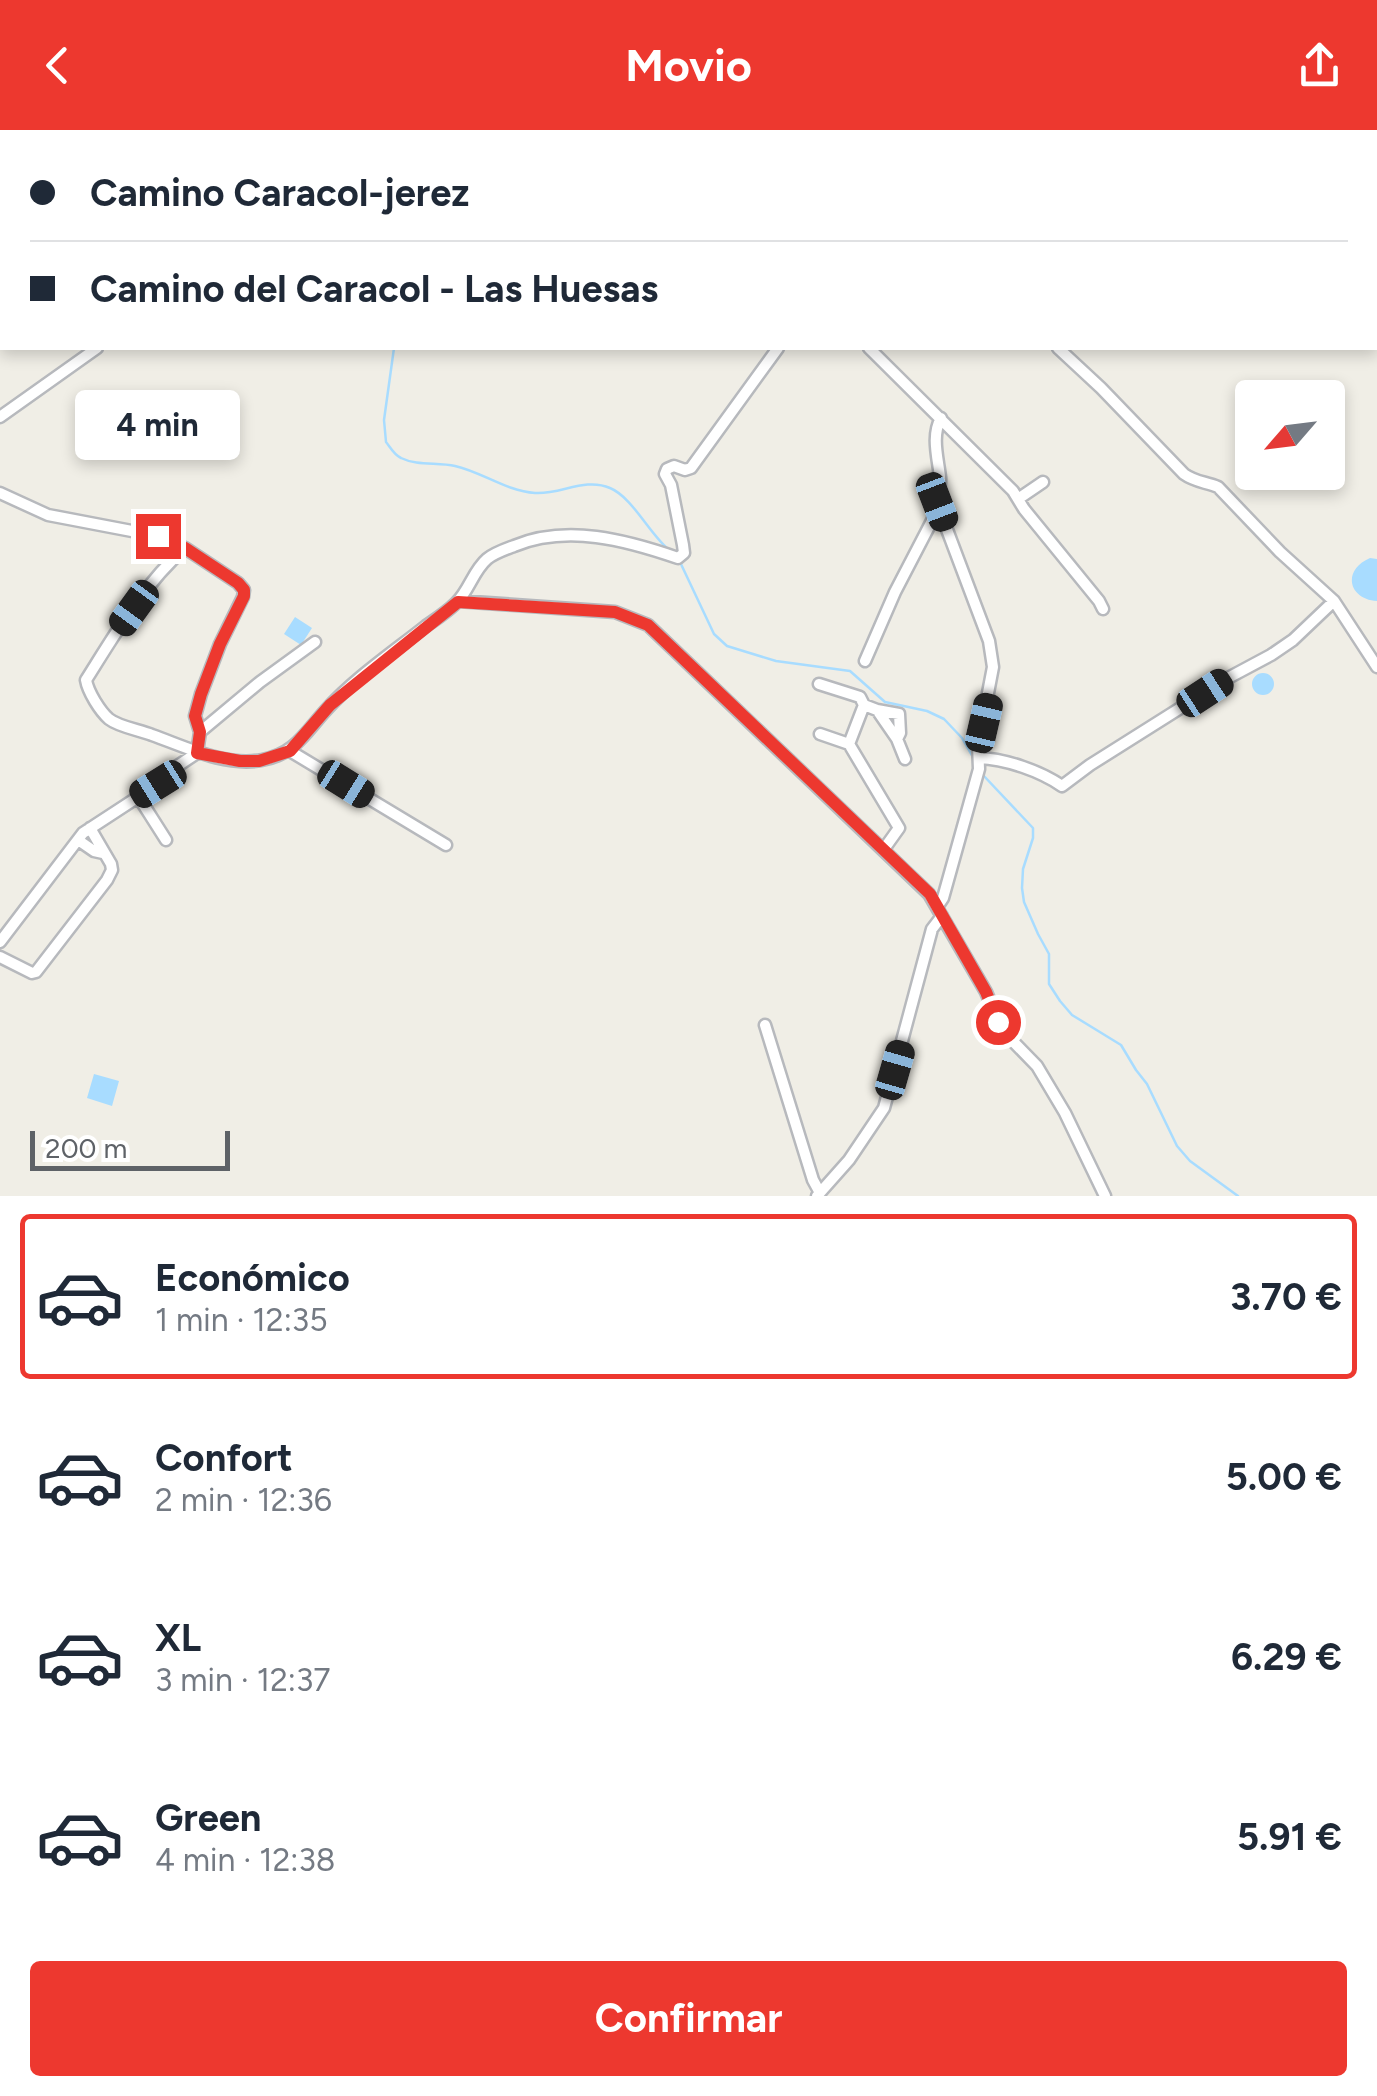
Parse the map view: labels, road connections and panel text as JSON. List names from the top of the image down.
{
  "scale_bar": "200 m",
  "north": "bottom left",
  "page": {
    "header": "Movio",
    "banner": ["Camino Caracol-jerez", "Camino del Caracol - Las Huesas"],
    "bubble": "4 min",
    "scale": "200 m",
    "list": [
      {
        "name": "Económico",
        "note": "1 min · 12:35",
        "value": "3.70 €"
      },
      {
        "name": "Confort",
        "note": "2 min · 12:36",
        "value": "5.00 €"
      },
      {
        "name": "XL",
        "note": "3 min · 12:37",
        "value": "6.29 €"
      },
      {
        "name": "Green",
        "note": "4 min · 12:38",
        "value": "5.91 €"
      }
    ],
    "buttons": "Confirmar"
  }
}
